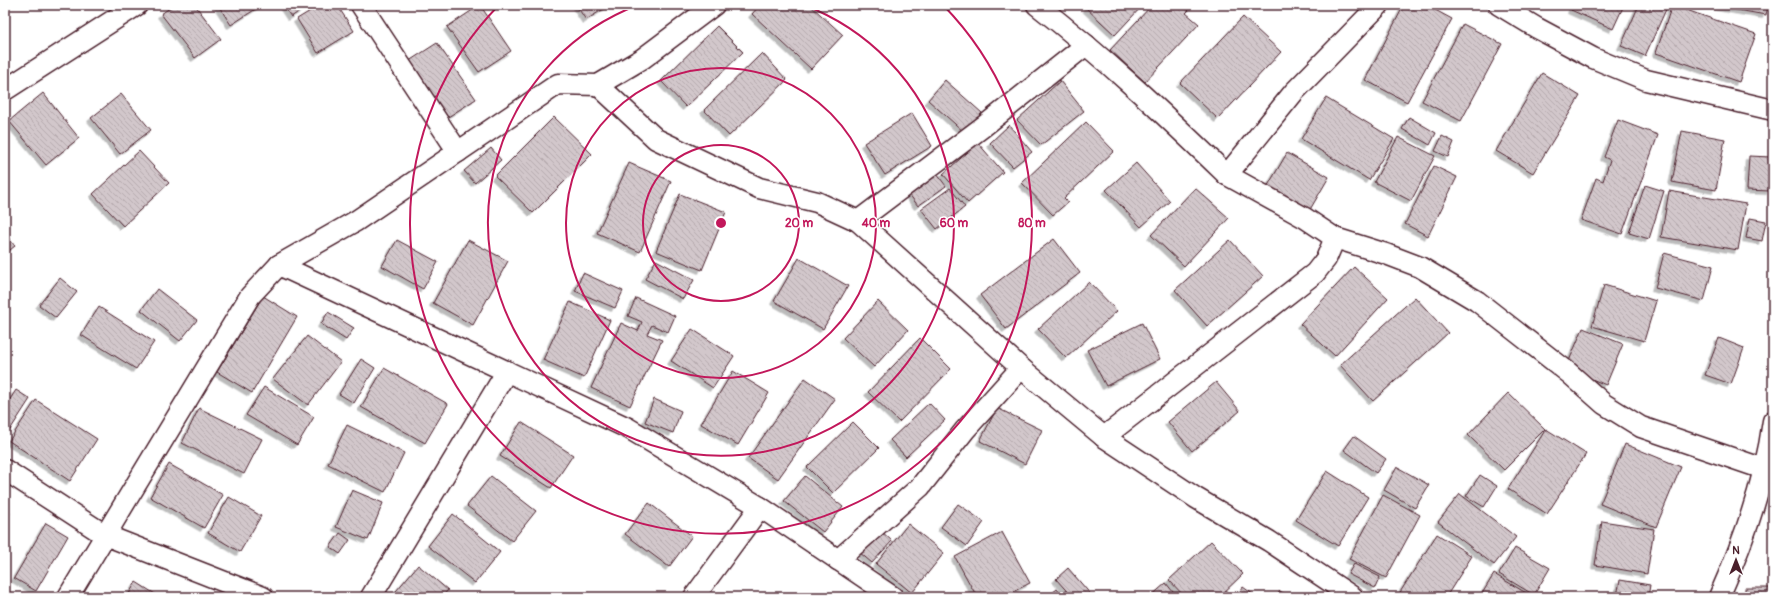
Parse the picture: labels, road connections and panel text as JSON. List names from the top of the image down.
{
  "north": "top",
  "rings": [
    "20 m",
    "40 m",
    "60 m",
    "80 m"
  ]
}
